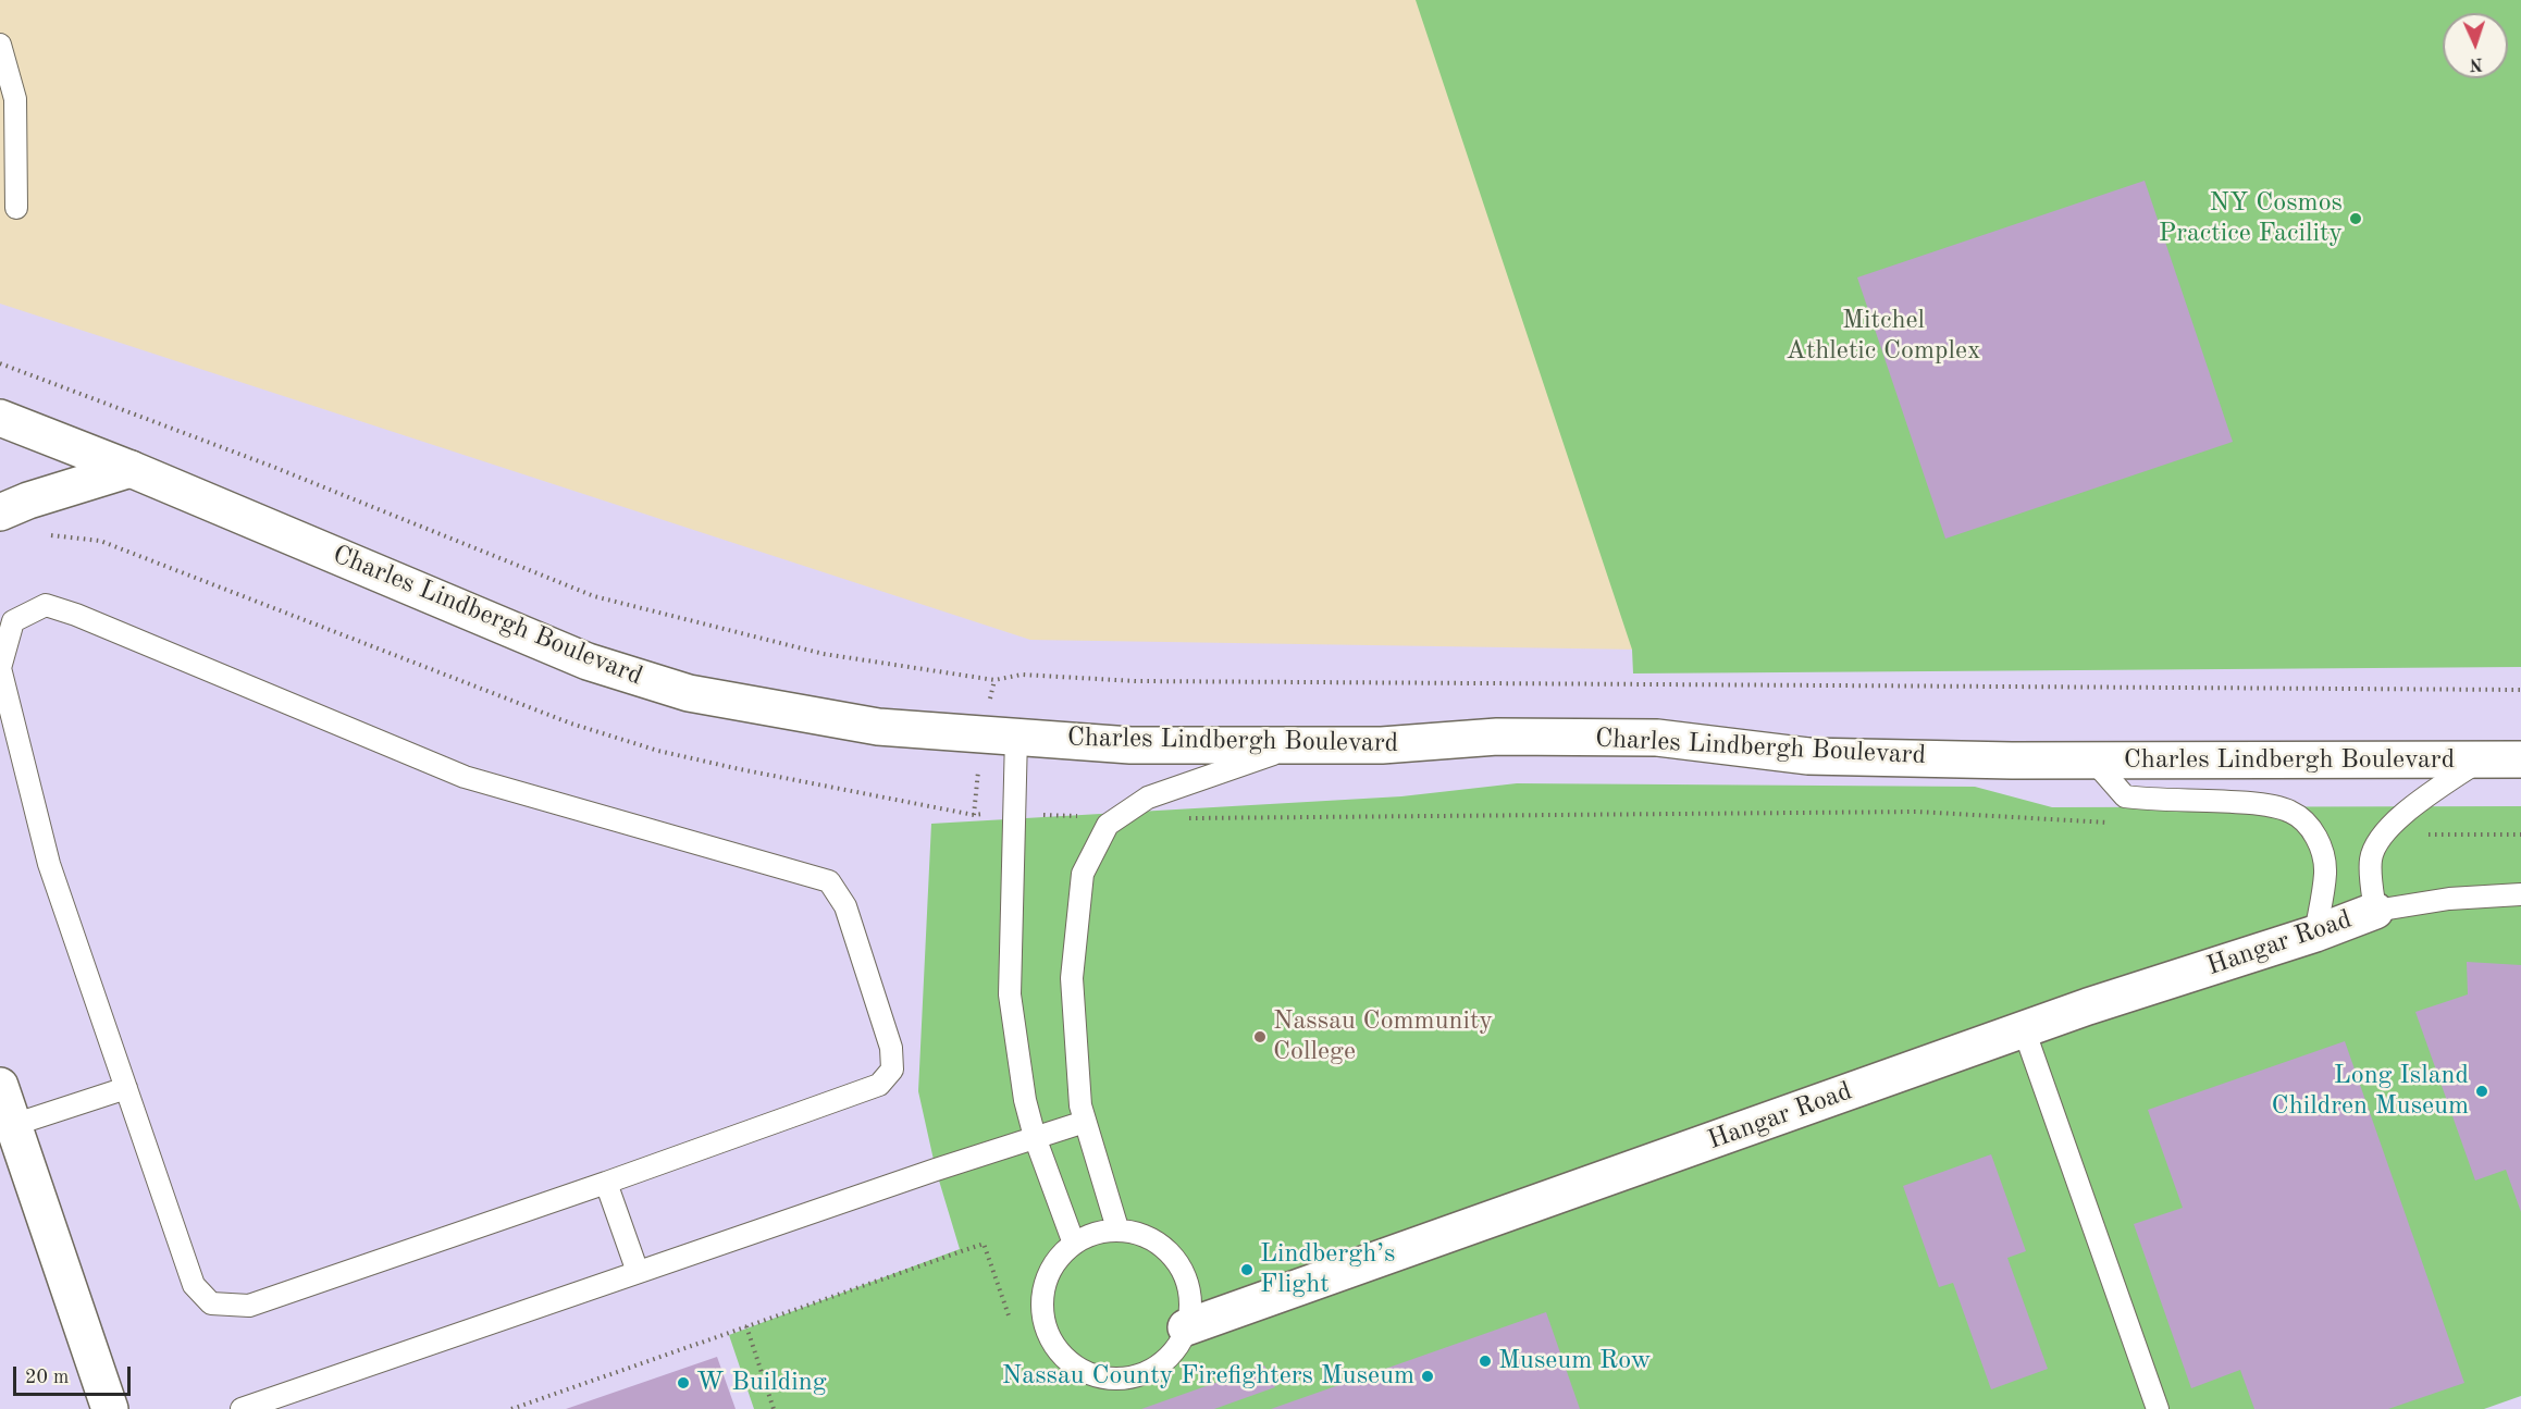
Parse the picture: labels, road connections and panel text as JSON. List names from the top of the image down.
{
  "streets": {
    "street": ["Charles Lindbergh Boulevard", "Hangar Road"]
  },
  "parks": ["Mitchel Athletic Complex"],
  "places": [
    "NY Cosmos Practice Facility",
    "Nassau Community College",
    "Long Island Children Museum",
    "Lindbergh’s Flight",
    "Museum Row",
    "Nassau County Firefighters Museum",
    "W Building"
  ],
  "scale_bar": "20 m",
  "north": "bottom"
}
